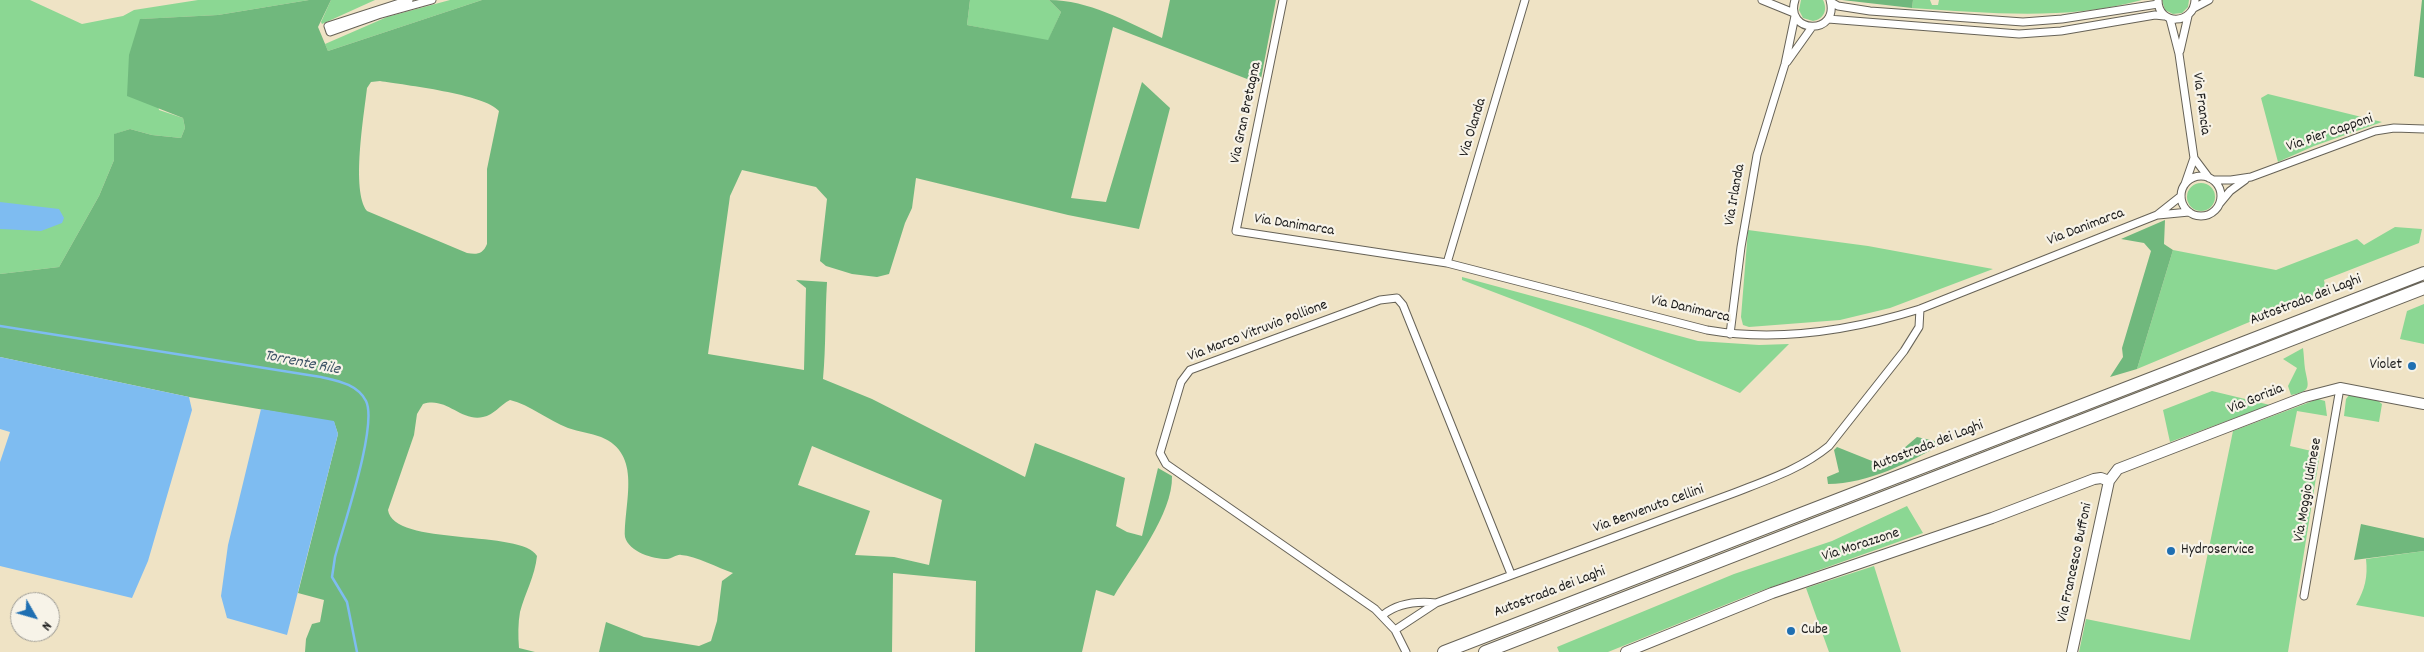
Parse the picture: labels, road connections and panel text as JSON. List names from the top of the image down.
{
  "streets": {
    "highway": ["Autostrada dei Laghi"],
    "street": [
      "Via Francia",
      "Via Gran Bretagna",
      "Via Olanda",
      "Via Pier Capponi",
      "Via Irlanda",
      "Via Danimarca",
      "Via Marco Vitruvio Pollione",
      "Via Gorizia",
      "Via Moggio Udinese",
      "Via Benvenuto Cellini",
      "Via Morazzone",
      "Via Francesco Buffoni"
    ]
  },
  "crossings": [
    ["Via Francia", "Via Pier Capponi"],
    ["Via Francia", "Via Danimarca"],
    ["Via Gran Bretagna", "Via Danimarca"],
    ["Via Olanda", "Via Danimarca"],
    ["Via Pier Capponi", "Via Danimarca"],
    ["Via Irlanda", "Via Danimarca"],
    ["Via Danimarca", "Via Benvenuto Cellini"],
    ["Via Marco Vitruvio Pollione", "Via Benvenuto Cellini"],
    ["Via Gorizia", "Via Moggio Udinese"],
    ["Via Gorizia", "Via Morazzone"],
    ["Via Gorizia", "Via Francesco Buffoni"],
    ["Via Morazzone", "Via Francesco Buffoni"]
  ],
  "water": ["Torrente Rile"],
  "places": ["Violet", "Hydroservice", "Cube"],
  "north": "bottom right"
}
